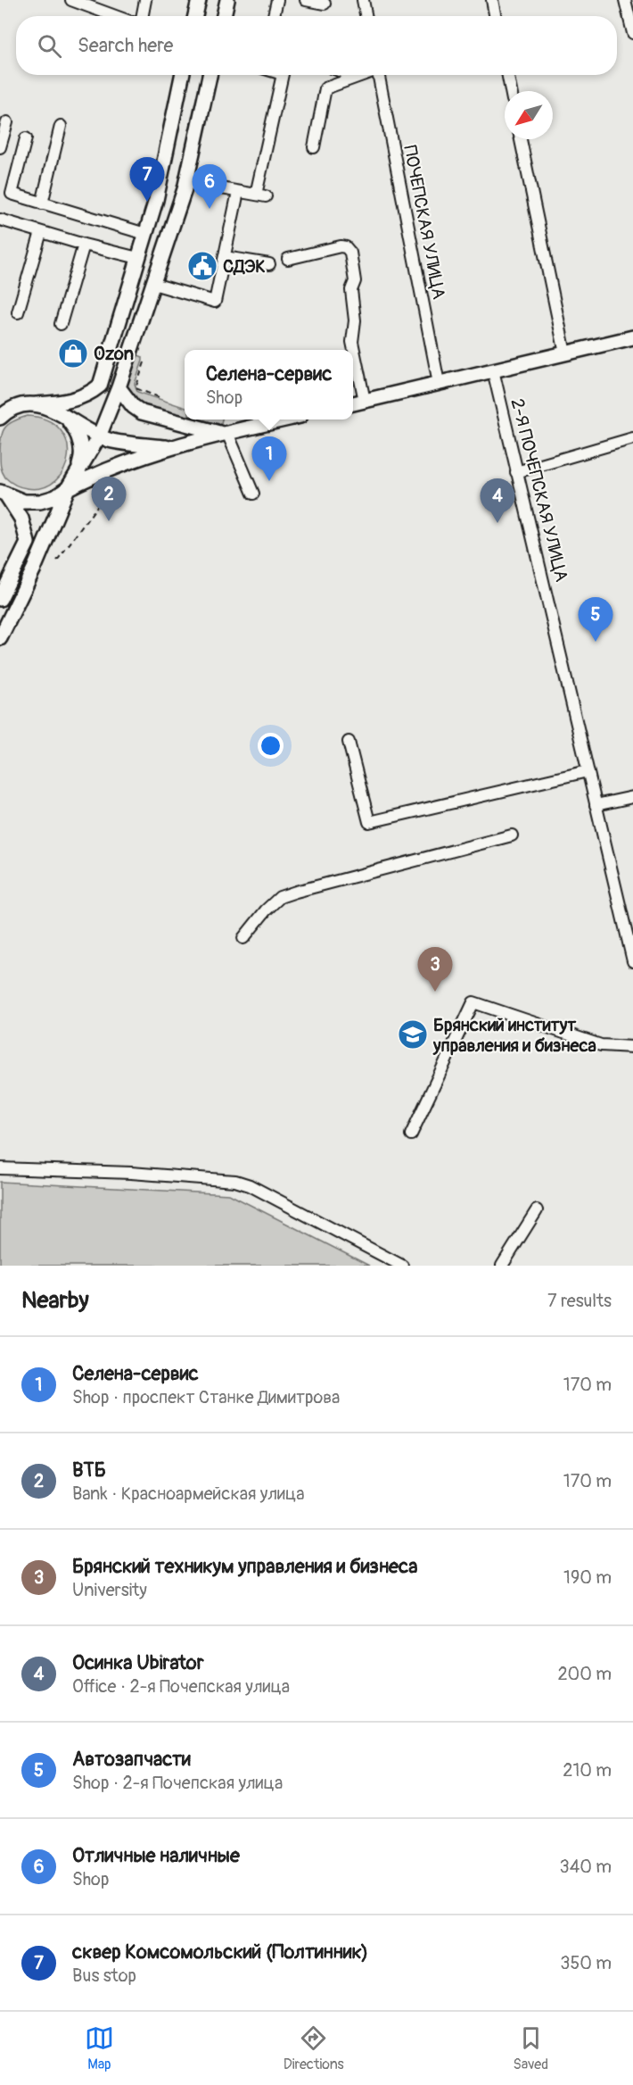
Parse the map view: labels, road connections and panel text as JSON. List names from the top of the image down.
{
  "streets": {
    "street": ["ПОЧЕПСКАЯ УЛИЦА", "2-Я ПОЧЕПСКАЯ УЛИЦА"]
  },
  "places": {
    "public building": ["СДЭК"],
    "shop": ["Ozon"],
    "school or university": ["Брянский институт управления и бизнеса"]
  },
  "north": "bottom left",
  "page": {
    "search": "Search here",
    "pins": [
      "7",
      "6",
      "1",
      "2",
      "4",
      "5",
      "3"
    ],
    "popup": ["Селена-сервис", "Shop"],
    "heading": ["Nearby", "7 results"],
    "list": [
      {
        "mark": "1",
        "name": "Селена-сервис",
        "note": "Shop · проспект Станке Димитрова",
        "value": "170 m"
      },
      {
        "mark": "2",
        "name": "ВТБ",
        "note": "Bank · Красноармейская улица",
        "value": "170 m"
      },
      {
        "mark": "3",
        "name": "Брянский техникум управления и бизнеса",
        "note": "University",
        "value": "190 m"
      },
      {
        "mark": "4",
        "name": "Осинка Ubirator",
        "note": "Office · 2-я Почепская улица",
        "value": "200 m"
      },
      {
        "mark": "5",
        "name": "Автозапчасти",
        "note": "Shop · 2-я Почепская улица",
        "value": "210 m"
      },
      {
        "mark": "6",
        "name": "Отличные наличные",
        "note": "Shop",
        "value": "340 m"
      },
      {
        "mark": "7",
        "name": "сквер Комсомольский (Полтинник)",
        "note": "Bus stop",
        "value": "350 m"
      }
    ],
    "nav": ["Map", "Directions", "Saved"]
  }
}
